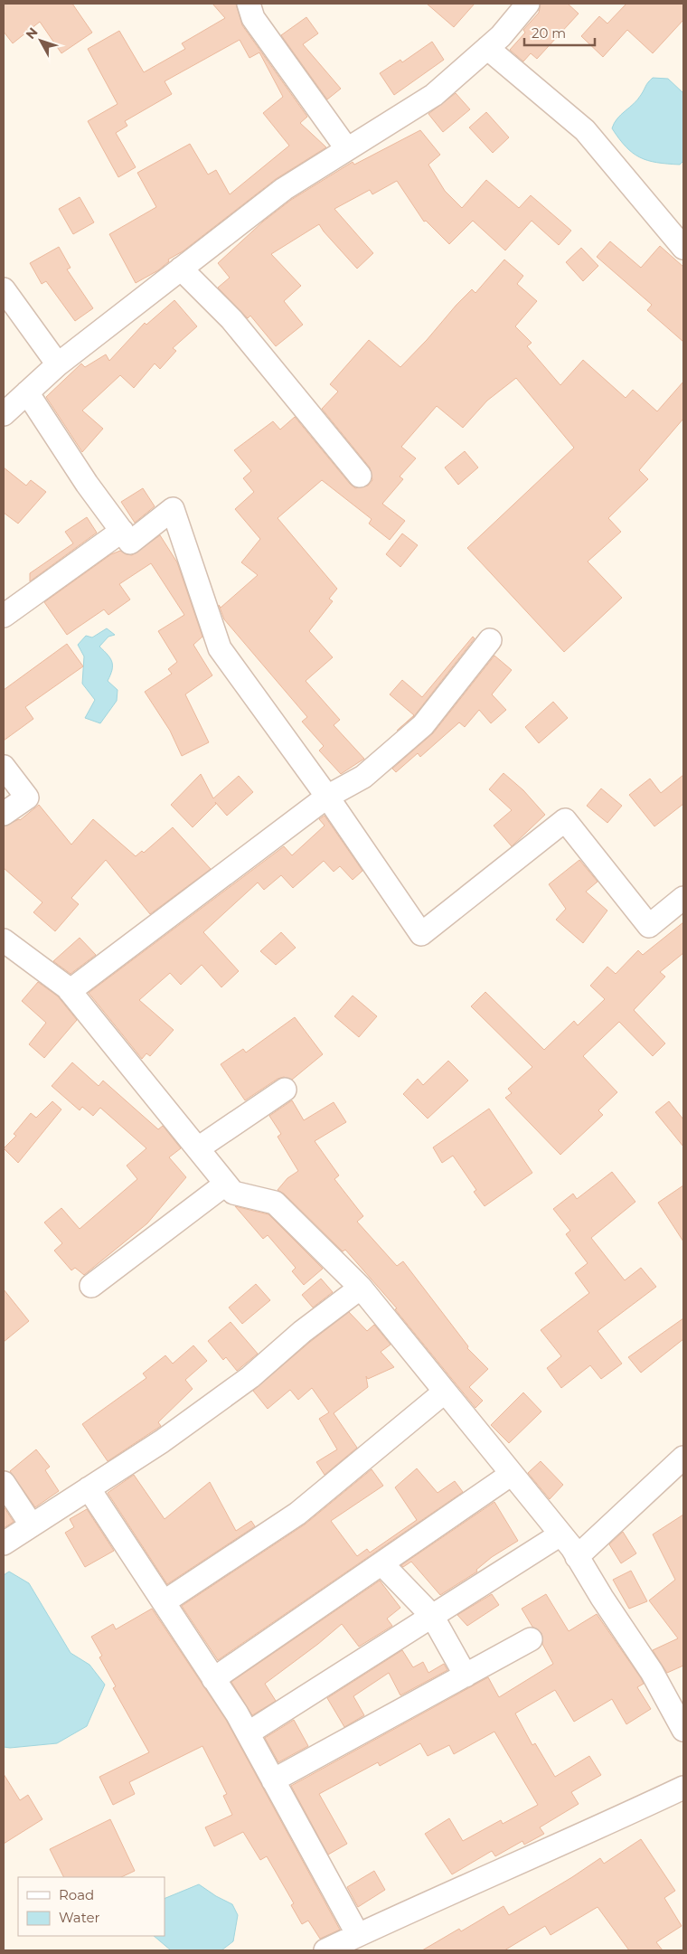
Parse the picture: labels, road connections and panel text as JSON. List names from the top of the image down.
{
  "legend": ["Road", "Water"],
  "scale_bar": "20 m",
  "north": "top left"
}
